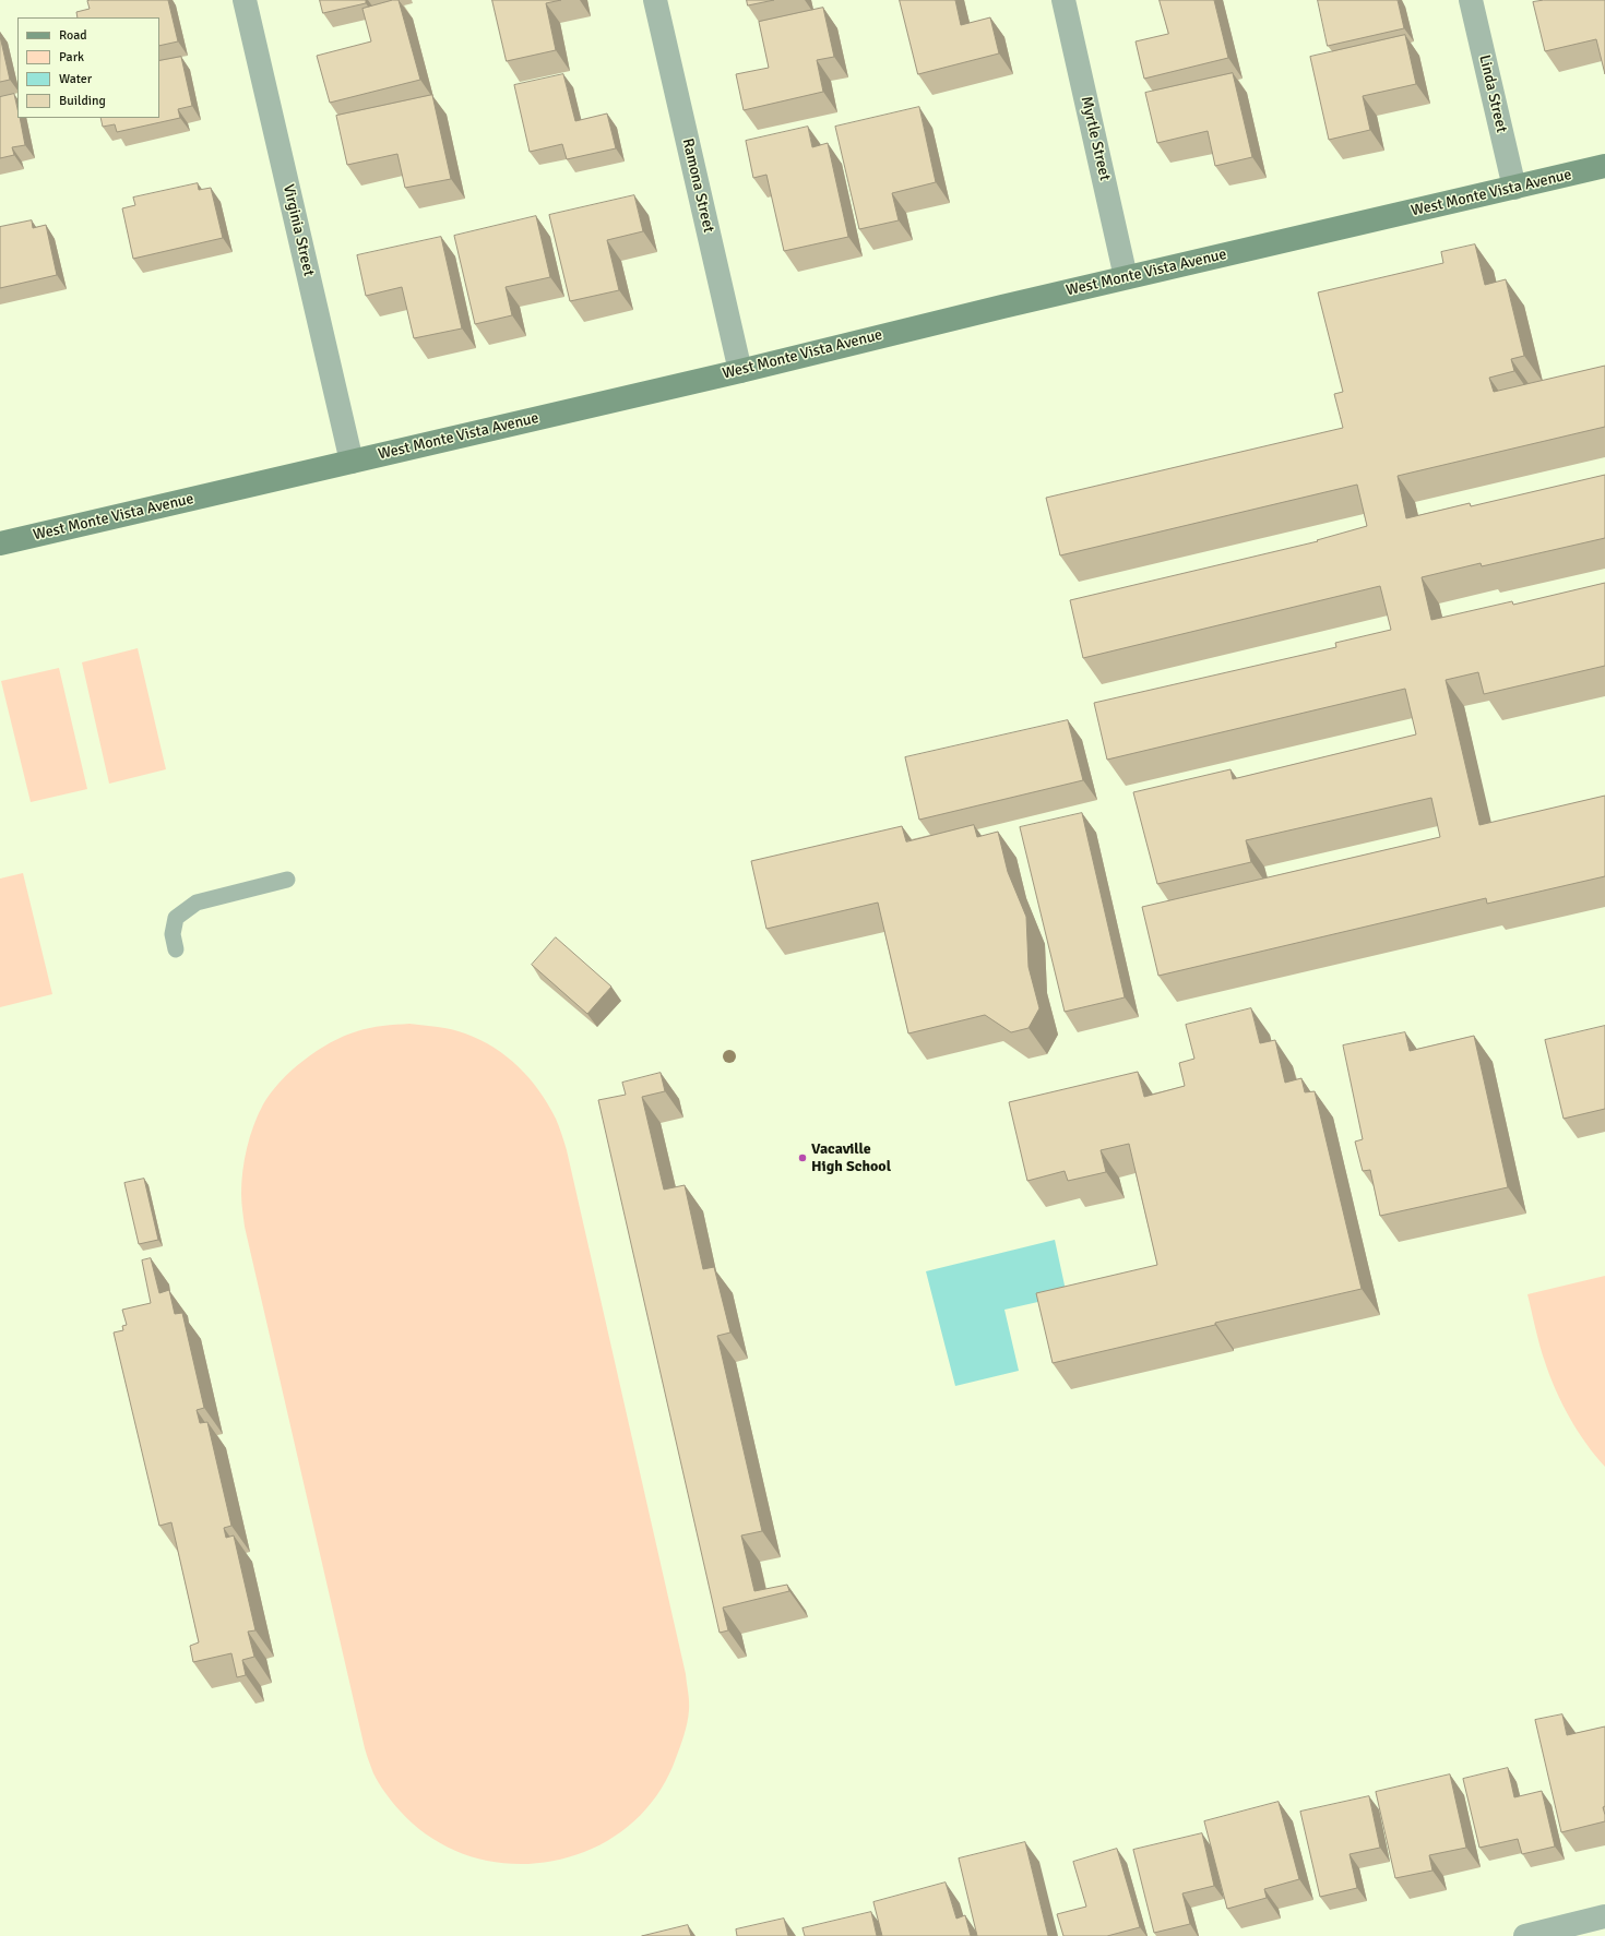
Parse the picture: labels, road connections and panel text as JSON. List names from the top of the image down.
{
  "streets": {
    "street": [
      "Linda Street",
      "Myrtle Street",
      "Ramona Street",
      "West Monte Vista Avenue",
      "Virginia Street"
    ]
  },
  "crossings": [
    ["Linda Street", "West Monte Vista Avenue"],
    ["Myrtle Street", "West Monte Vista Avenue"],
    ["Ramona Street", "West Monte Vista Avenue"],
    ["West Monte Vista Avenue", "Virginia Street"]
  ],
  "places": ["Vacaville High School"],
  "legend": [
    "Road",
    "Park",
    "Water",
    "Building"
  ]
}
